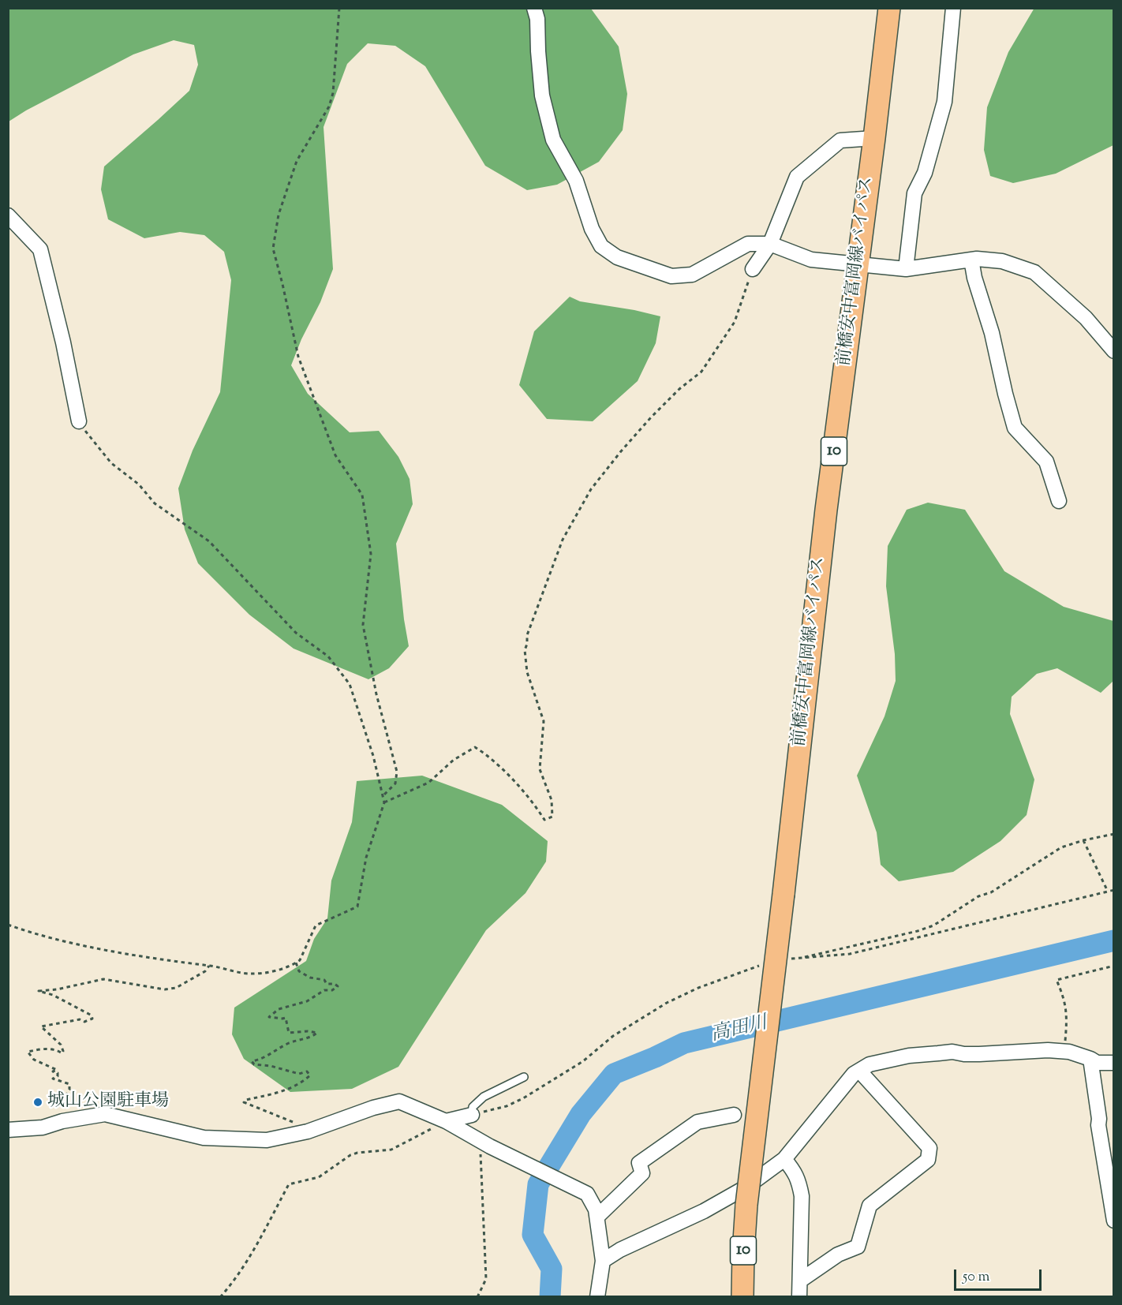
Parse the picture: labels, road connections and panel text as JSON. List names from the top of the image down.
{
  "streets": {
    "main road": ["前橋安中富岡線バイパス", "10"]
  },
  "water": ["高田川"],
  "places": ["城山公園駐車場"],
  "scale_bar": "50 m"
}
